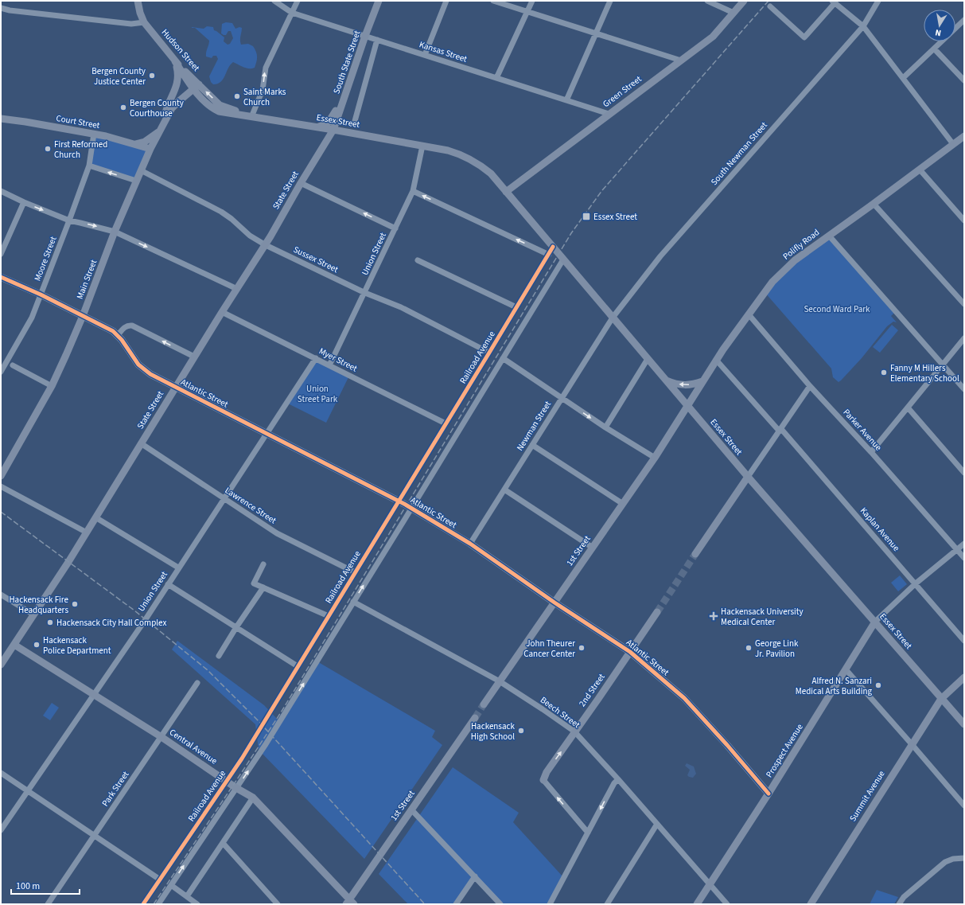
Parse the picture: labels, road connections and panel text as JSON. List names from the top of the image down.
{
  "streets": {
    "street": [
      "Hudson Street",
      "Kansas Street",
      "South State Street",
      "Green Street",
      "Essex Street",
      "Court Street",
      "South Newman Street",
      "State Street",
      "Polifly Road",
      "Union Street",
      "Moore Street",
      "Sussex Street",
      "Main Street",
      "Railroad Avenue",
      "Myer Street",
      "Atlantic Street",
      "Newman Street",
      "Parker Avenue",
      "Lawrence Street",
      "Kaplan Avenue",
      "1st Street",
      "2nd Street",
      "Beech Street",
      "Central Avenue",
      "Prospect Avenue",
      "Park Street",
      "Summit Avenue"
    ]
  },
  "crossings": [
    ["Hudson Street", "Essex Street"],
    ["Hudson Street", "Main Street"],
    ["Kansas Street", "South State Street"],
    ["Kansas Street", "Green Street"],
    ["South State Street", "Essex Street"],
    ["South State Street", "State Street"],
    ["Green Street", "Essex Street"],
    ["Essex Street", "South Newman Street"],
    ["Essex Street", "State Street"],
    ["Essex Street", "Polifly Road"],
    ["Essex Street", "Union Street"],
    ["Essex Street", "Main Street"],
    ["Essex Street", "Railroad Avenue"],
    ["Essex Street", "Newman Street"],
    ["Essex Street", "1st Street"],
    ["Essex Street", "Prospect Avenue"],
    ["Essex Street", "Summit Avenue"],
    ["Court Street", "Moore Street"],
    ["Court Street", "Main Street"],
    ["South Newman Street", "Newman Street"],
    ["State Street", "Sussex Street"],
    ["State Street", "Myer Street"],
    ["State Street", "Atlantic Street"],
    ["State Street", "Lawrence Street"],
    ["State Street", "Central Avenue"],
    ["Polifly Road", "Parker Avenue"],
    ["Polifly Road", "Kaplan Avenue"],
    ["Polifly Road", "1st Street"],
    ["Union Street", "Sussex Street"],
    ["Union Street", "Myer Street"],
    ["Union Street", "Atlantic Street"],
    ["Union Street", "Lawrence Street"],
    ["Union Street", "Central Avenue"],
    ["Moore Street", "Atlantic Street"],
    ["Sussex Street", "Main Street"],
    ["Sussex Street", "Railroad Avenue"],
    ["Main Street", "Atlantic Street"],
    ["Railroad Avenue", "Myer Street"],
    ["Railroad Avenue", "Atlantic Street"],
    ["Railroad Avenue", "Lawrence Street"],
    ["Railroad Avenue", "Central Avenue"],
    ["Atlantic Street", "Newman Street"],
    ["Atlantic Street", "1st Street"],
    ["Atlantic Street", "2nd Street"],
    ["Atlantic Street", "Prospect Avenue"],
    ["1st Street", "Beech Street"],
    ["1st Street", "Central Avenue"],
    ["2nd Street", "Beech Street"],
    ["Beech Street", "Prospect Avenue"],
    ["Central Avenue", "Park Street"]
  ],
  "parks": ["Second Ward Park", "Union Street Park"],
  "places": {
    "other": [
      "Bergen County Justice Center",
      "Saint Marks Church",
      "Bergen County Courthouse",
      "First Reformed Church",
      "Fanny M Hillers Elementary School",
      "Hackensack Fire Headquarters",
      "Hackensack City Hall Complex",
      "Hackensack Police Department",
      "John Theurer Cancer Center",
      "George Link Jr. Pavilion",
      "Alfred N. Sanzari Medical Arts Building",
      "Hackensack High School"
    ],
    "transit": ["Essex Street"],
    "health": ["Hackensack University Medical Center"]
  },
  "scale_bar": "100 m",
  "north": "bottom"
}
